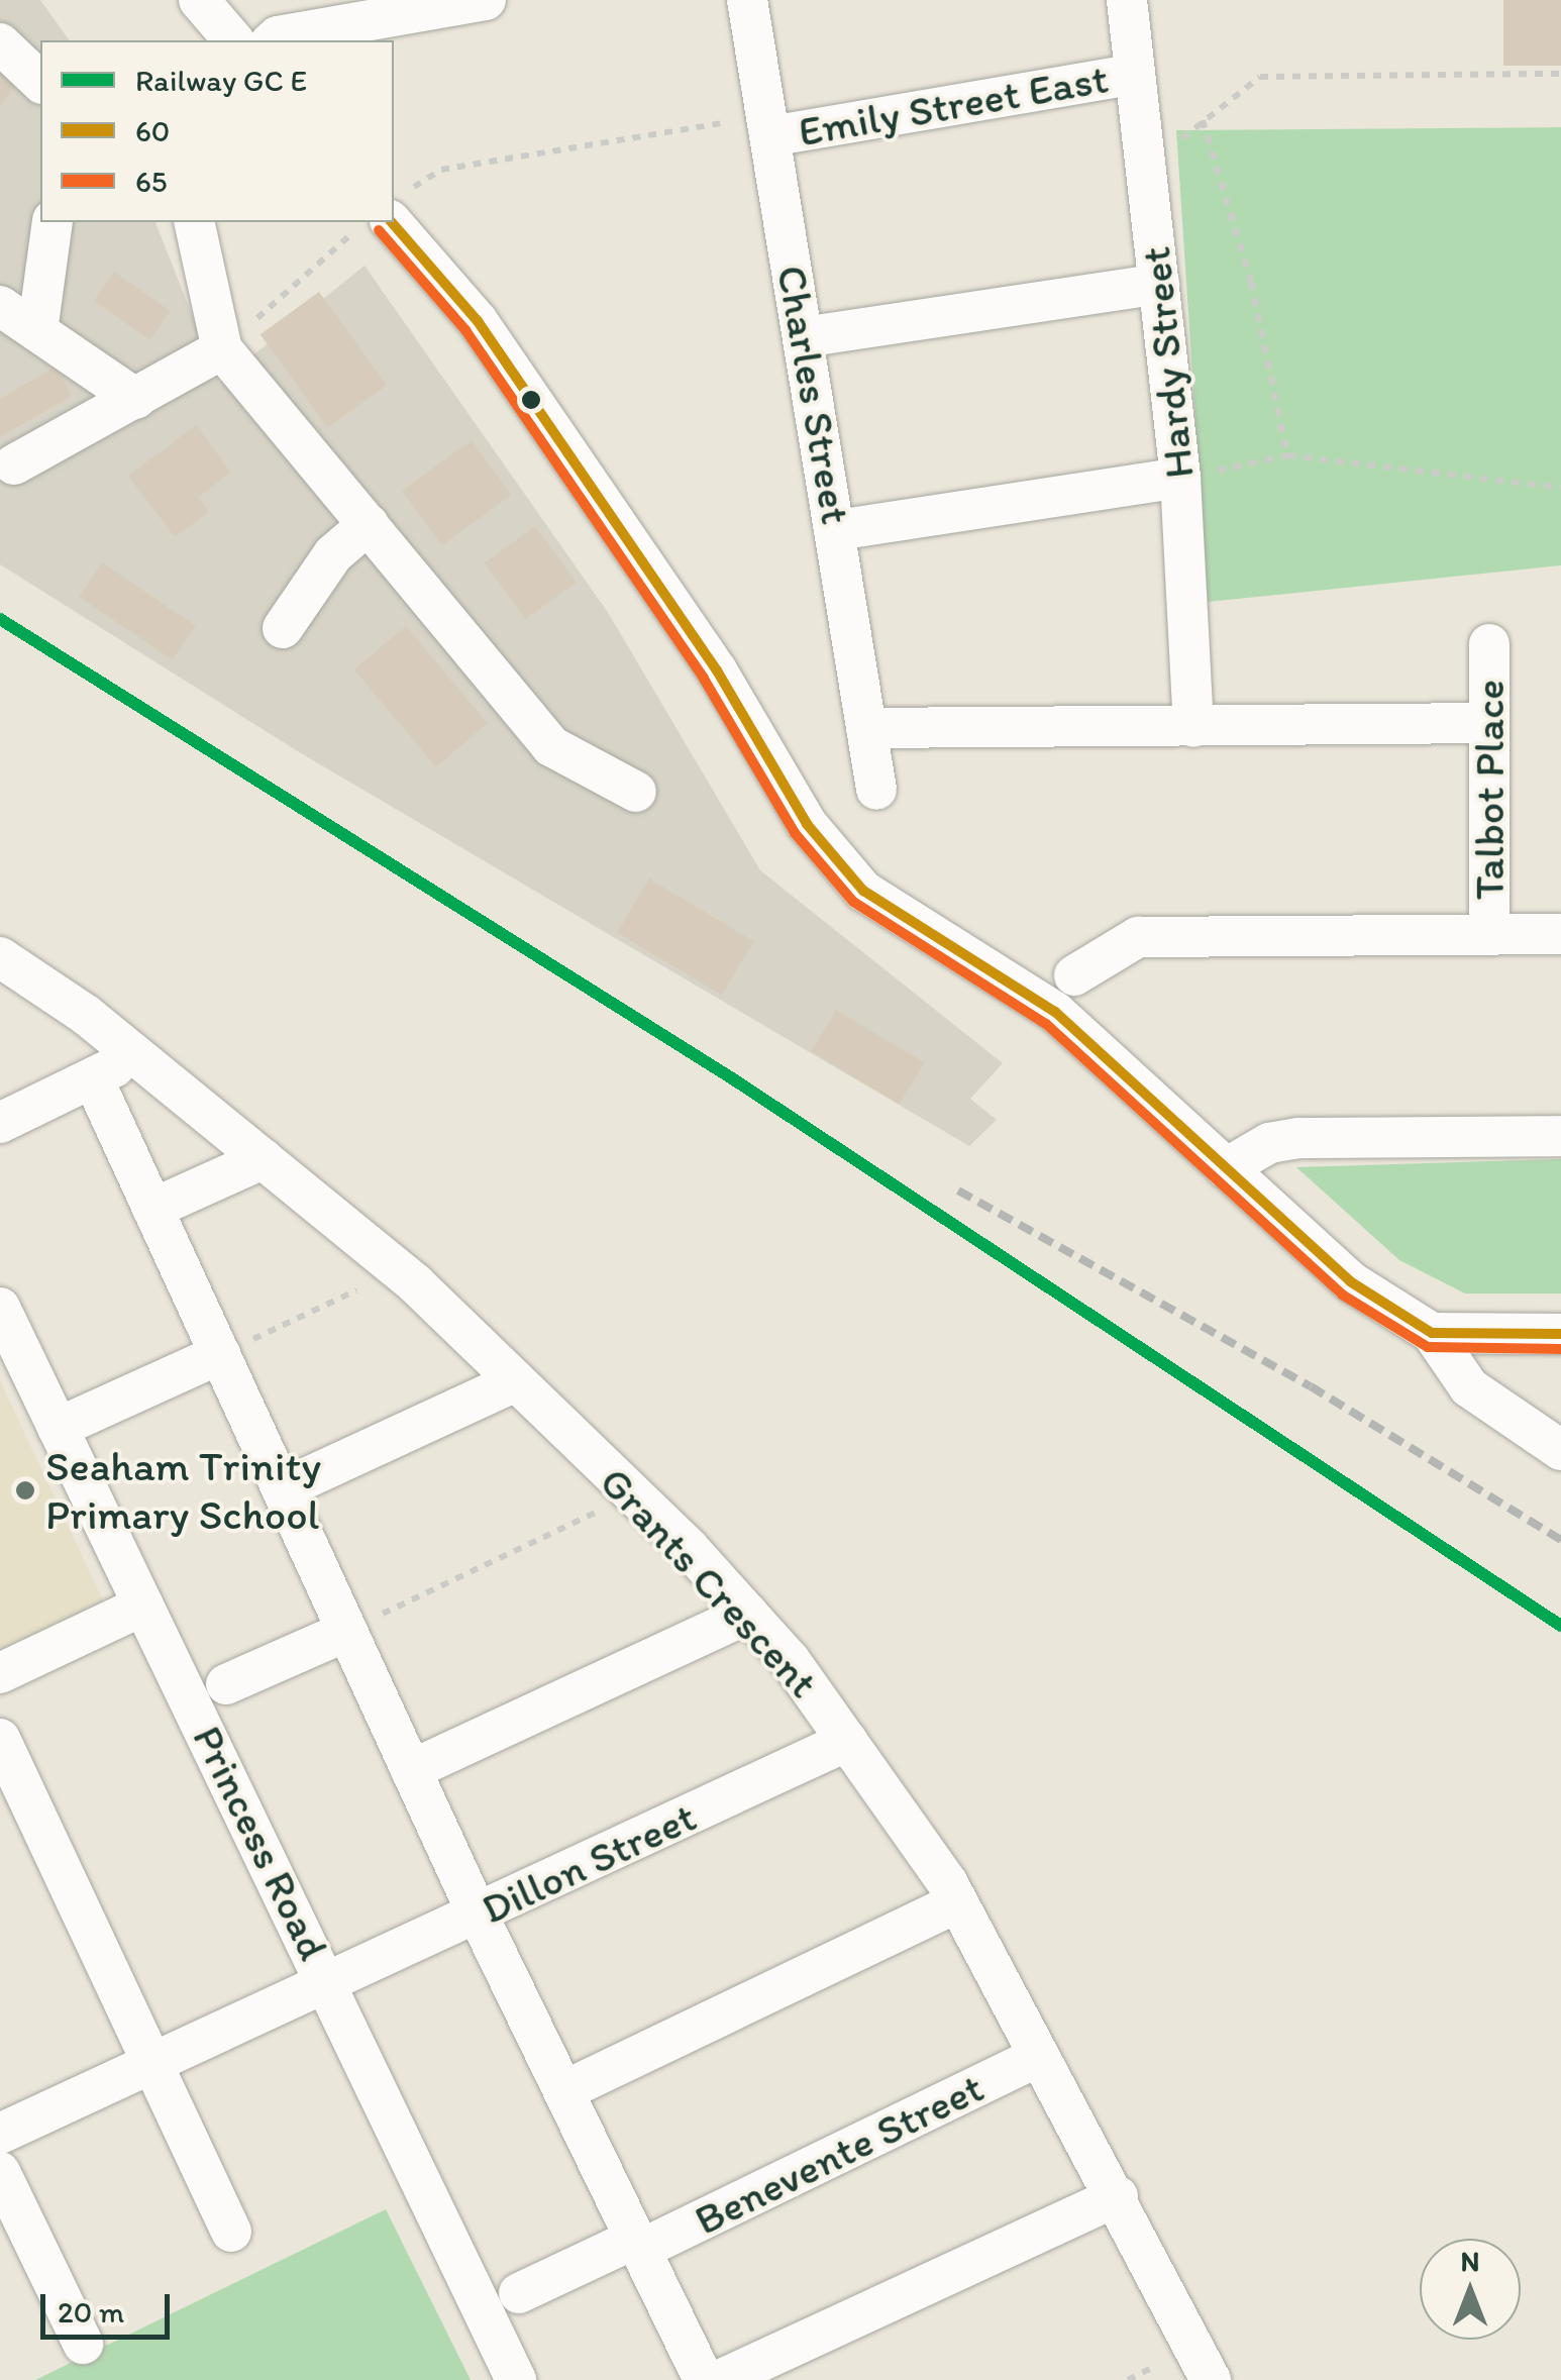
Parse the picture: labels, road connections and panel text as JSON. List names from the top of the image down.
{
  "streets": {
    "street": [
      "Emily Street East",
      "Hardy Street",
      "Charles Street",
      "Talbot Place",
      "Grants Crescent",
      "Princess Road",
      "Dillon Street",
      "Benevente Street"
    ]
  },
  "crossings": [
    ["Emily Street East", "Hardy Street"],
    ["Emily Street East", "Charles Street"],
    ["Grants Crescent", "Dillon Street"],
    ["Grants Crescent", "Benevente Street"],
    ["Princess Road", "Dillon Street"]
  ],
  "places": ["Seaham Trinity Primary School"],
  "lines": ["transit line 60", "transit line 65"],
  "legend": ["Railway GC E", "60", "65"],
  "scale_bar": "20 m",
  "north": "top"
}
